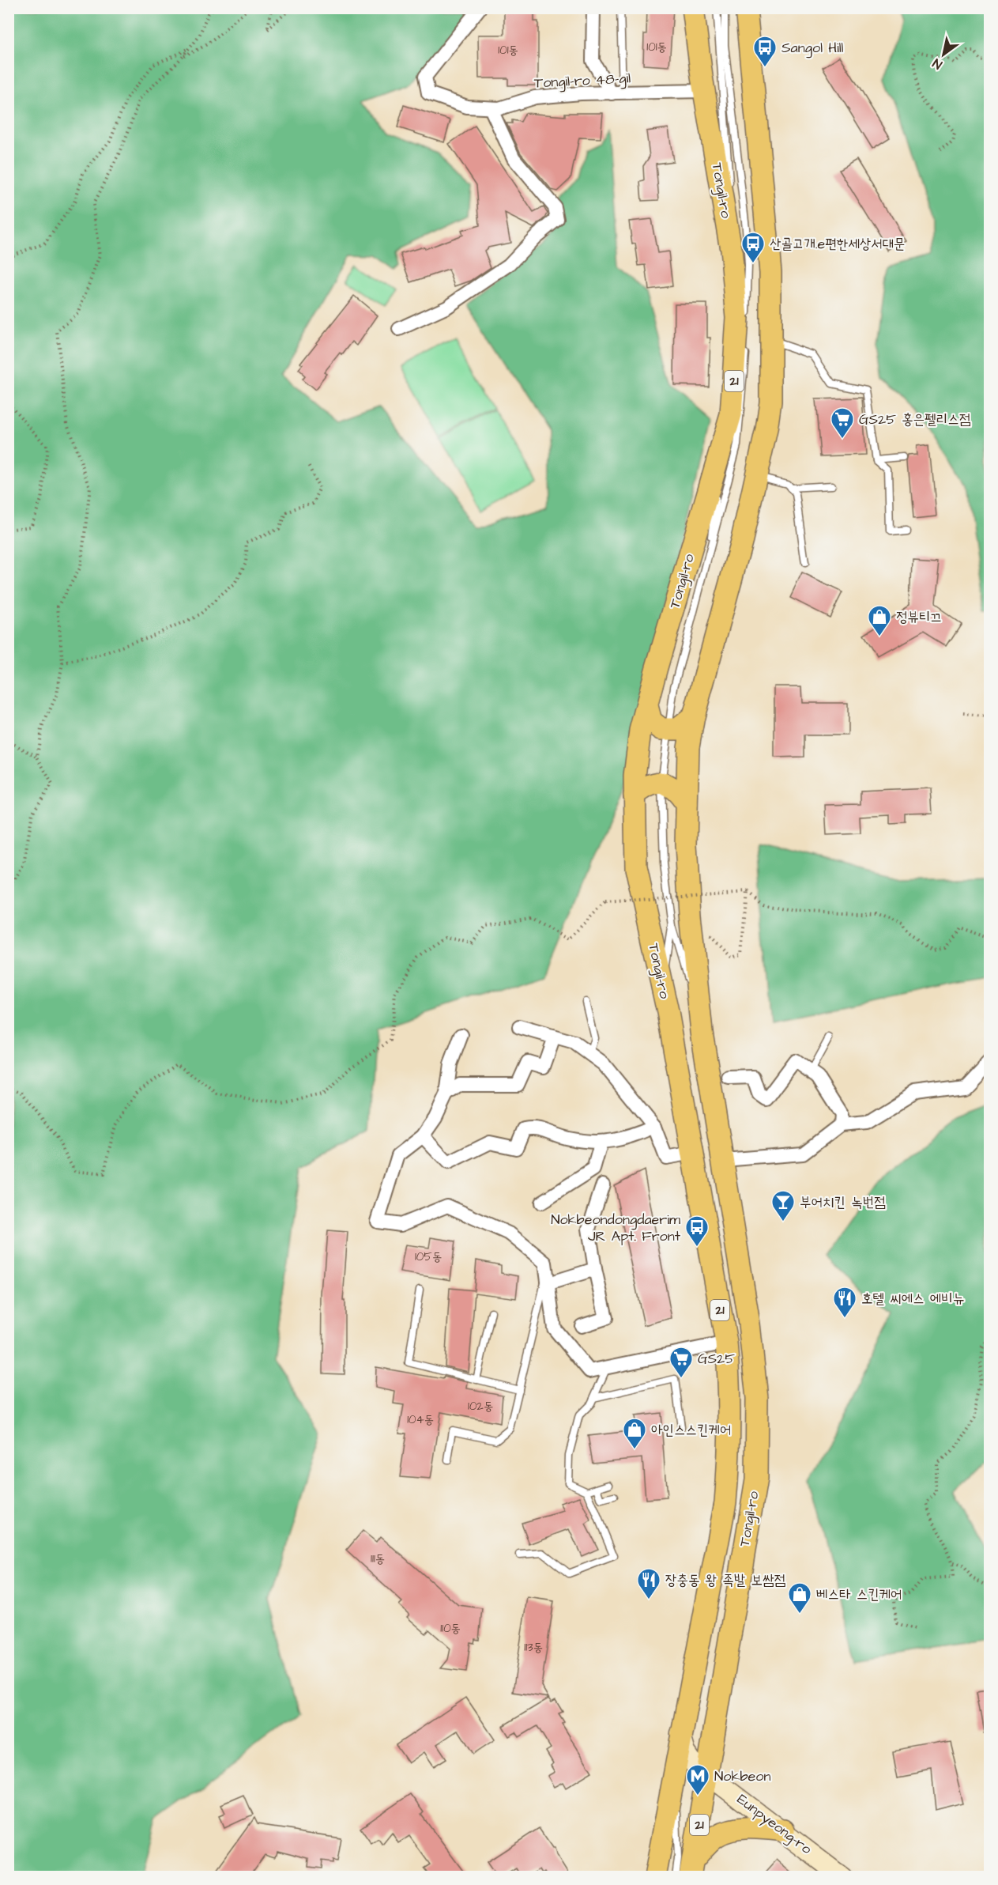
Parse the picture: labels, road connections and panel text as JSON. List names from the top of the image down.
{
  "streets": {
    "main road": ["Tongil-ro", "21", "Eunpyeong-ro"],
    "street": ["Tongil-ro 48-gil"]
  },
  "crossings": [
    ["Tongil-ro 48-gil", "Tongil-ro"],
    ["Tongil-ro", "Eunpyeong-ro"]
  ],
  "places": {
    "bus stop": ["Sangol Hill", "산골고개.e편한세상서대문", "Nokbeondongdaerim JR Apt. Front"],
    "supermarket": ["GS25 홍은펠리스점", "GS25"],
    "shop": ["정뷰티끄", "아인스스킨케어", "베스타 스킨케어"],
    "bar": ["부어치킨 녹번점"],
    "restaurant": ["호텔 씨에스 에비뉴", "장충동 왕 족발 보쌈점"],
    "metro station": ["Nokbeon"]
  },
  "house_numbers": [
    "101동",
    "101동",
    "105동",
    "102동",
    "104동",
    "111동",
    "110동",
    "113동"
  ],
  "north": "bottom left"
}
